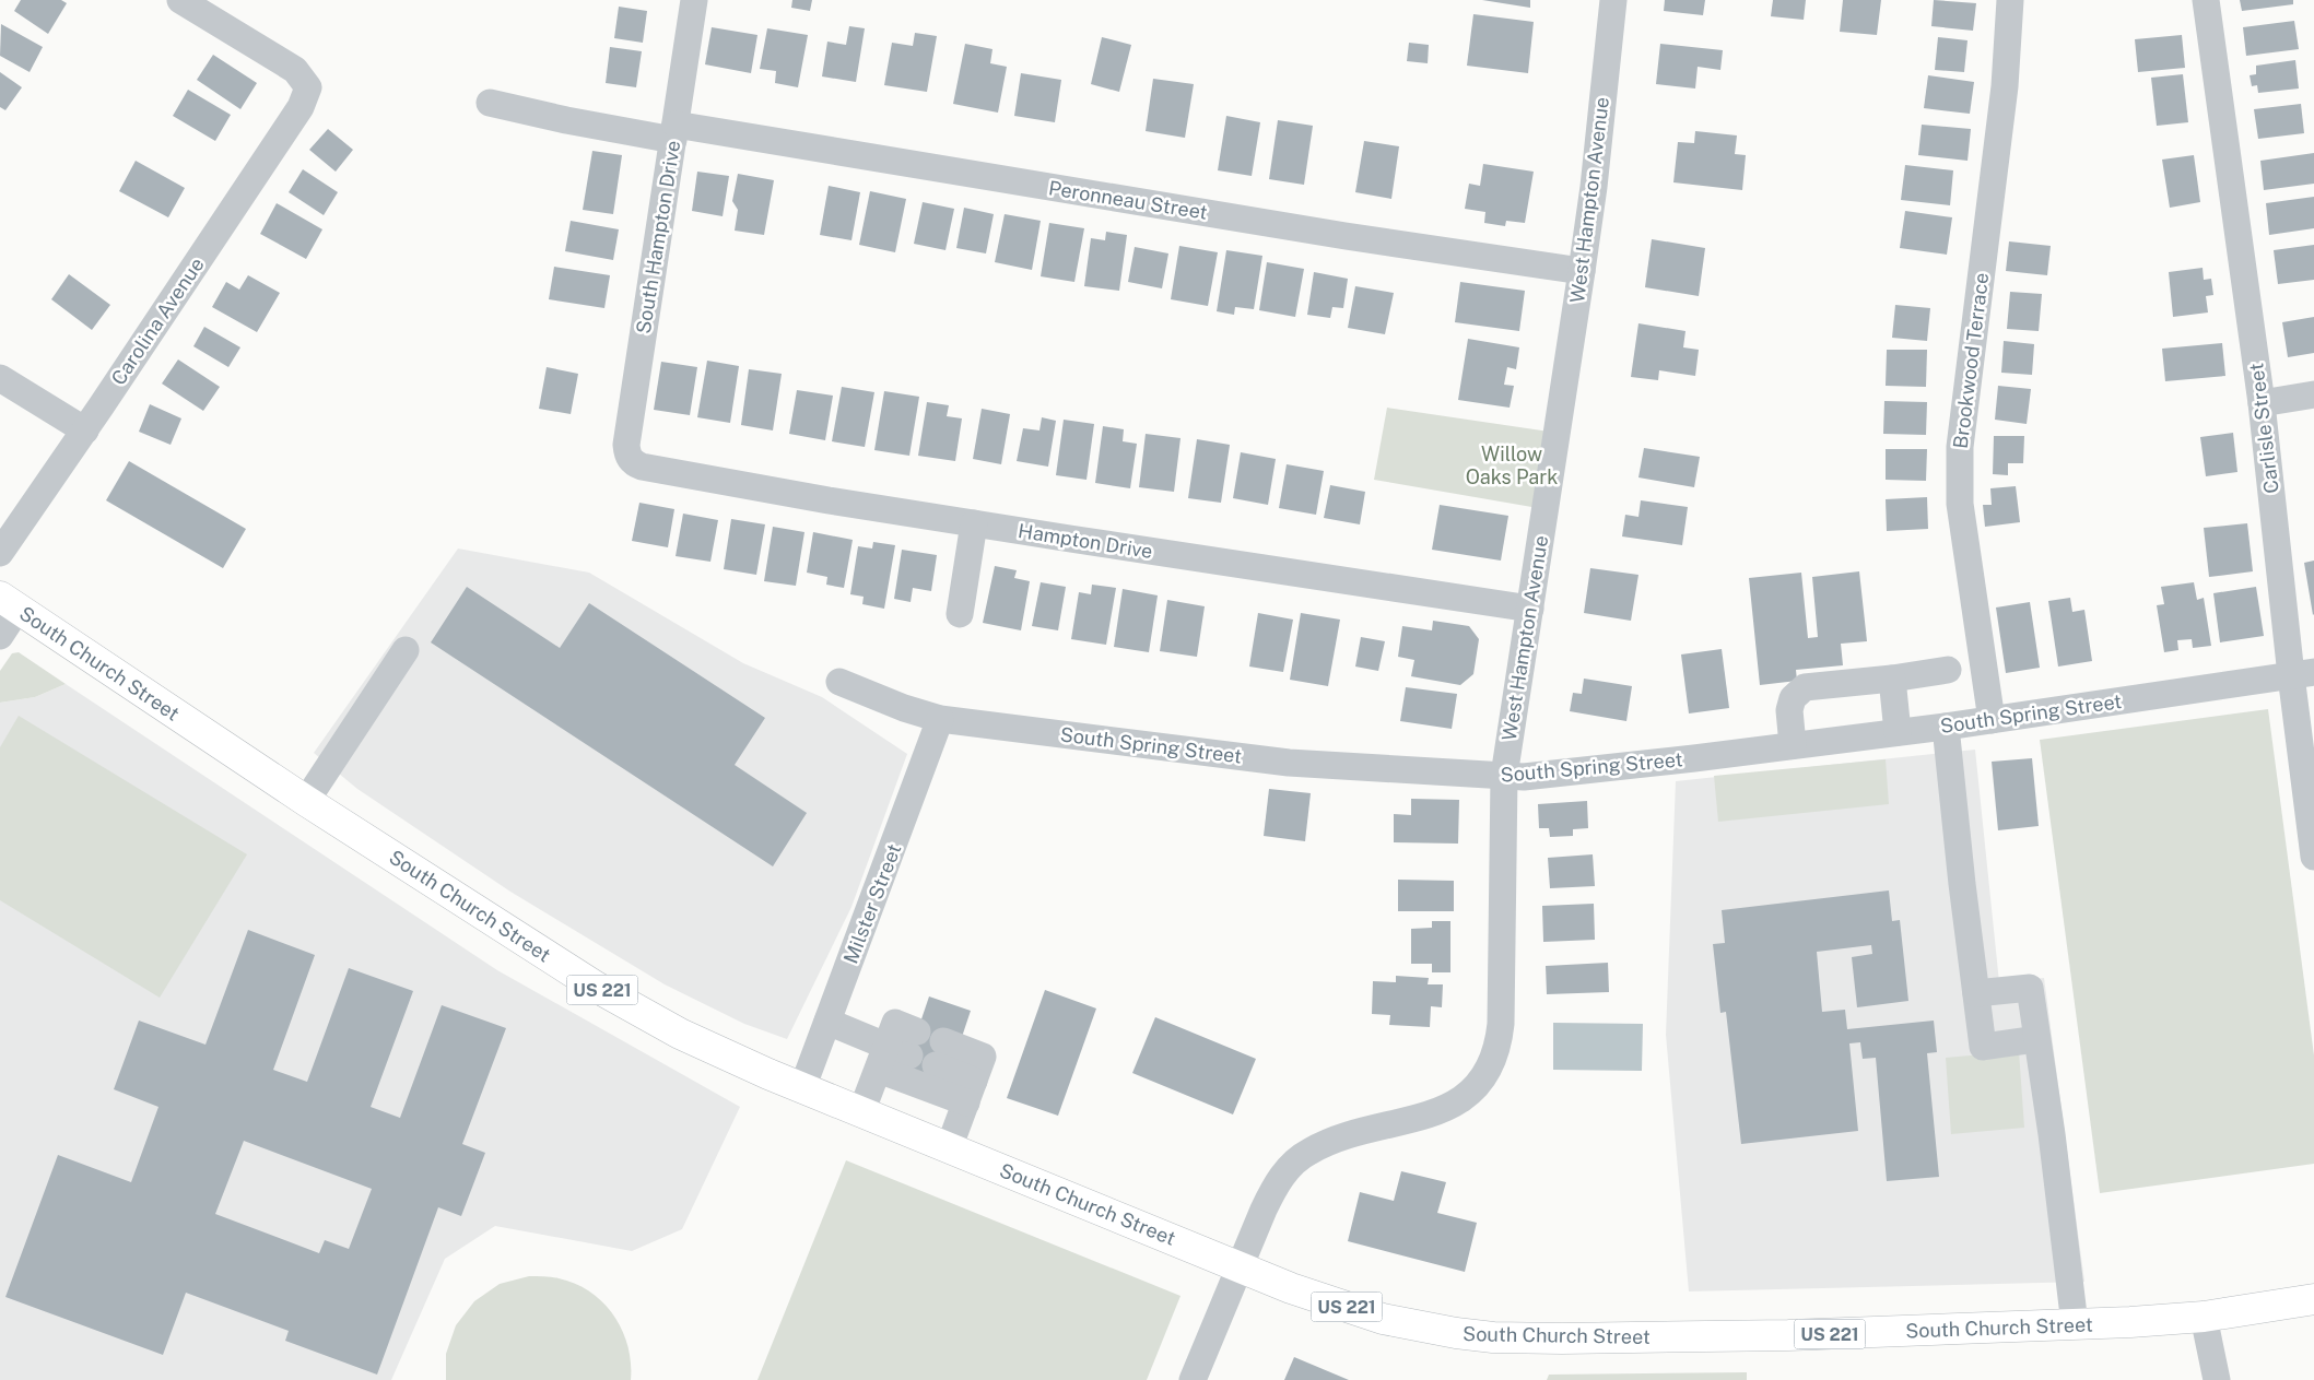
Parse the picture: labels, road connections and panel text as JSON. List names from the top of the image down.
{
  "streets": {
    "main road": ["South Church Street", "US 221"],
    "street": [
      "Peronneau Street",
      "West Hampton Avenue",
      "South Hampton Drive",
      "Carolina Avenue",
      "Brookwood Terrace",
      "Carlisle Street",
      "Hampton Drive",
      "South Spring Street",
      "Milster Street"
    ]
  },
  "crossings": [
    ["Peronneau Street", "West Hampton Avenue"],
    ["Peronneau Street", "South Hampton Drive"],
    ["West Hampton Avenue", "Hampton Drive"],
    ["West Hampton Avenue", "South Church Street"],
    ["West Hampton Avenue", "South Spring Street"],
    ["South Hampton Drive", "Hampton Drive"],
    ["Brookwood Terrace", "South Spring Street"],
    ["Carlisle Street", "South Spring Street"],
    ["South Church Street", "Milster Street"],
    ["South Spring Street", "Milster Street"]
  ],
  "parks": ["Willow Oaks Park"]
}
